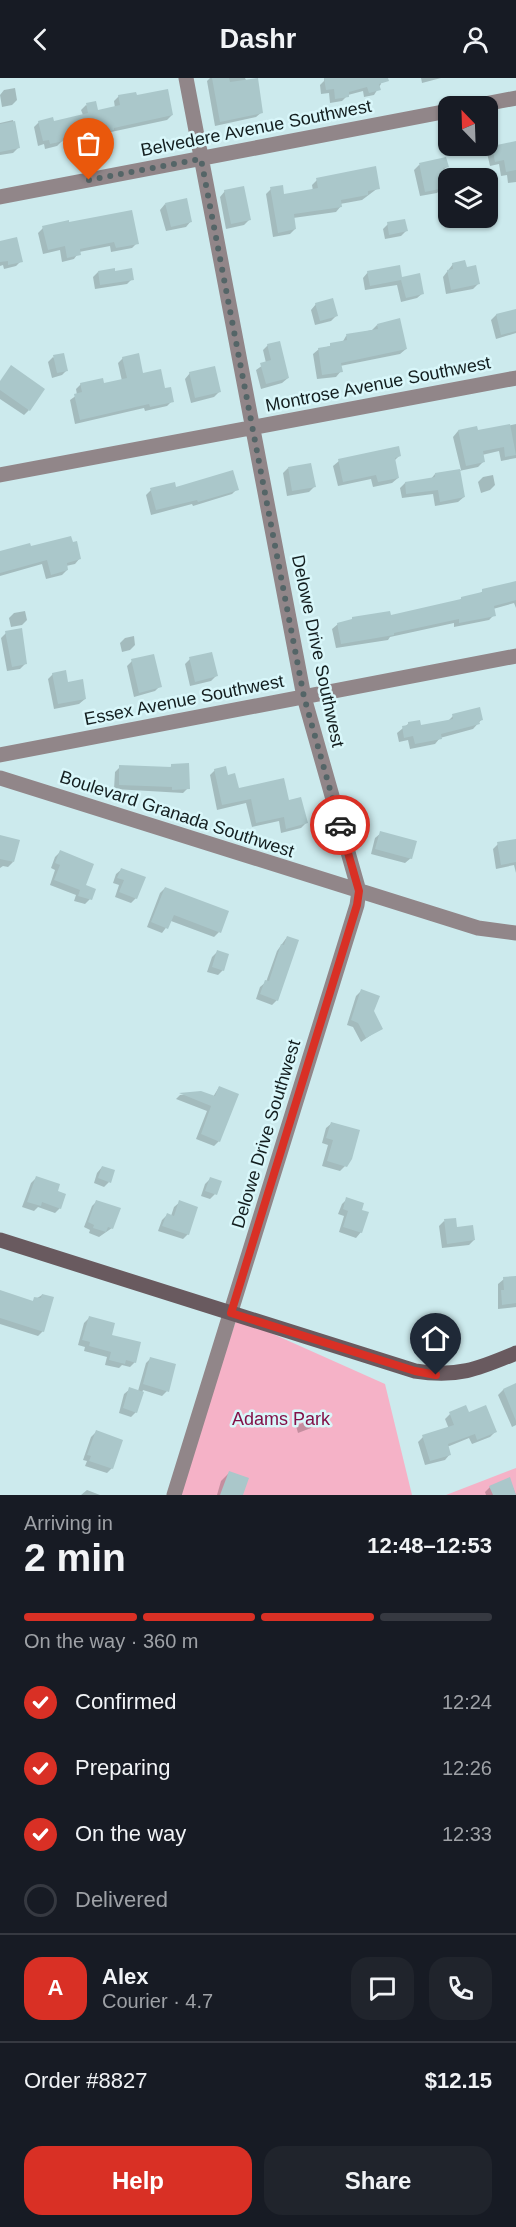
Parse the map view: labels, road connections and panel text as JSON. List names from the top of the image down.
{
  "streets": {
    "street": [
      "Belvedere Avenue Southwest",
      "Montrose Avenue Southwest",
      "Delowe Drive Southwest",
      "Essex Avenue Southwest",
      "Boulevard Granada Southwest"
    ]
  },
  "crossings": [
    ["Belvedere Avenue Southwest", "Delowe Drive Southwest"],
    ["Montrose Avenue Southwest", "Delowe Drive Southwest"],
    ["Delowe Drive Southwest", "Essex Avenue Southwest"],
    ["Delowe Drive Southwest", "Boulevard Granada Southwest"]
  ],
  "parks": ["Adams Park"],
  "north": "top left",
  "page": {
    "header": "Dashr",
    "heading": ["2 min", "Arriving in", "12:48–12:53"],
    "panel": [
      "Alex",
      "Courier · 4.7",
      "Order #8827",
      "$12.15"
    ],
    "bar": "On the way · 360 m",
    "list": [
      ["Confirmed", "12:24"],
      ["Preparing", "12:26"],
      ["On the way", "12:33"],
      "Delivered"
    ],
    "round": "A",
    "buttons": ["Help", "Share"]
  }
}
